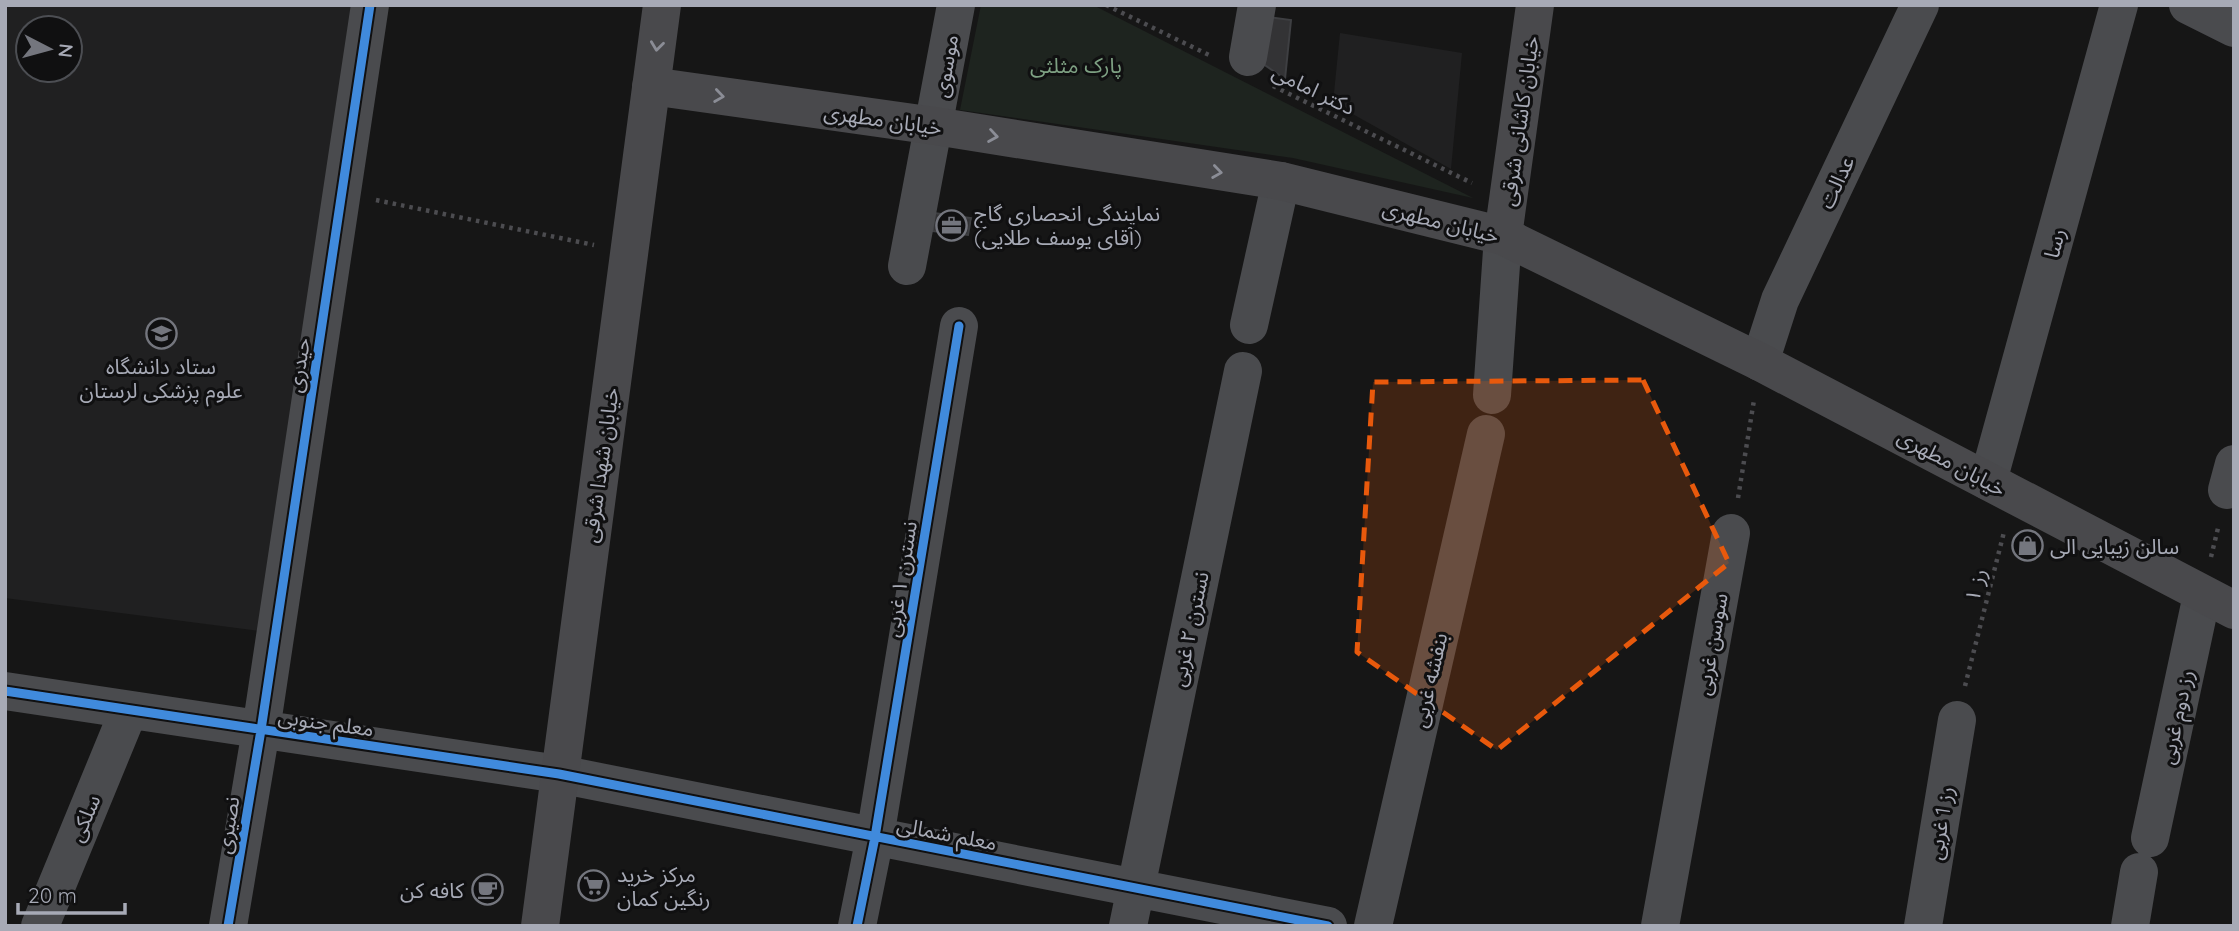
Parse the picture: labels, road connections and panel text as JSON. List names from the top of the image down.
{
  "streets": {
    "main road": ["خیابان مطهری", "خیابان کاشانی شرقی", "خیابان شهدا شرقی"],
    "street": [
      "موسوی",
      "عدالت",
      "رسا",
      "حیدری",
      "نسترن ۱ غربی",
      "نسترن ۲ غربی",
      "سوسن غربی",
      "بنفشه غربی",
      "رز دوم غربی",
      "معلم جنوبی",
      "سلکی",
      "رز 1 غربی",
      "نصیری",
      "معلم شمالی"
    ],
    "path": ["دکتر امامی", "رز ۱"]
  },
  "crossings": [
    ["موسوی", "خیابان مطهری"],
    ["دکتر امامی", "خیابان مطهری"],
    ["دکتر امامی", "خیابان کاشانی شرقی"],
    ["خیابان مطهری", "خیابان کاشانی شرقی"],
    ["خیابان مطهری", "عدالت"],
    ["خیابان مطهری", "رسا"],
    ["خیابان مطهری", "خیابان شهدا شرقی"],
    ["خیابان مطهری", "رز ۱"],
    ["خیابان مطهری", "رز دوم غربی"],
    ["رسا", "رز ۱"],
    ["حیدری", "معلم جنوبی"],
    ["حیدری", "نصیری"],
    ["خیابان شهدا شرقی", "معلم جنوبی"],
    ["خیابان شهدا شرقی", "معلم شمالی"],
    ["نسترن ۱ غربی", "معلم شمالی"],
    ["رز ۱", "رز 1 غربی"],
    ["نسترن ۲ غربی", "معلم شمالی"],
    ["معلم جنوبی", "سلکی"],
    ["معلم جنوبی", "نصیری"],
    ["معلم جنوبی", "معلم شمالی"]
  ],
  "one_way": ["خیابان مطهری"],
  "parks": ["پارک مثلثی"],
  "places": {
    "office": ["نمایندگی انحصاری گاج (آقای یوسف طلایی)"],
    "school or university": ["ستاد دانشگاه علوم پزشکی لرستان"],
    "shop": ["سالن زیبایی الی"],
    "supermarket": ["مرکز خرید رنگین کمان"],
    "cafe": ["کافه کن"]
  },
  "scale_bar": "20 m",
  "north": "right"
}
